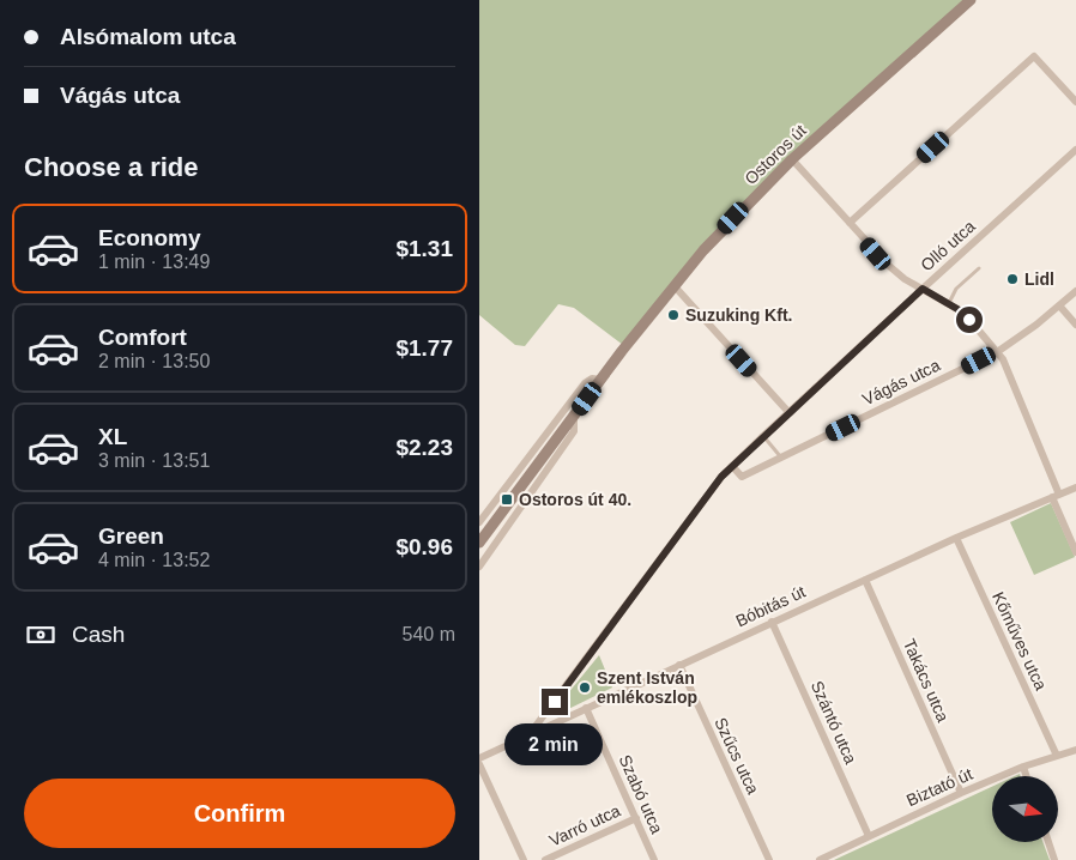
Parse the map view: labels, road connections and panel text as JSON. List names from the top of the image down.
{
  "streets": {
    "main road": ["Ostoros út"],
    "street": [
      "Olló utca",
      "Vágás utca",
      "Bóbitás út",
      "Kőműves utca",
      "Takács utca",
      "Szántó utca",
      "Szűcs utca",
      "Biztató út",
      "Szabó utca",
      "Varró utca"
    ]
  },
  "crossings": [
    ["Bóbitás út", "Kőműves utca"],
    ["Bóbitás út", "Takács utca"],
    ["Bóbitás út", "Szántó utca"],
    ["Bóbitás út", "Szűcs utca"],
    ["Bóbitás út", "Szabó utca"],
    ["Kőműves utca", "Biztató út"],
    ["Takács utca", "Biztató út"],
    ["Szántó utca", "Biztató út"],
    ["Szabó utca", "Varró utca"]
  ],
  "places": {
    "other": ["Lidl", "Suzuking Kft.", "Szent István emlékoszlop"],
    "transit": ["Ostoros út 40."]
  },
  "north": "right",
  "page": {
    "banner": ["Alsómalom utca", "Vágás utca"],
    "heading": "Choose a ride",
    "list": [
      {
        "name": "Economy",
        "note": "1 min · 13:49",
        "value": "$1.31"
      },
      {
        "name": "Comfort",
        "note": "2 min · 13:50",
        "value": "$1.77"
      },
      {
        "name": "XL",
        "note": "3 min · 13:51",
        "value": "$2.23"
      },
      {
        "name": "Green",
        "note": "4 min · 13:52",
        "value": "$0.96"
      }
    ],
    "pay": ["Cash", "540 m"],
    "bubble": "2 min",
    "buttons": "Confirm"
  }
}
